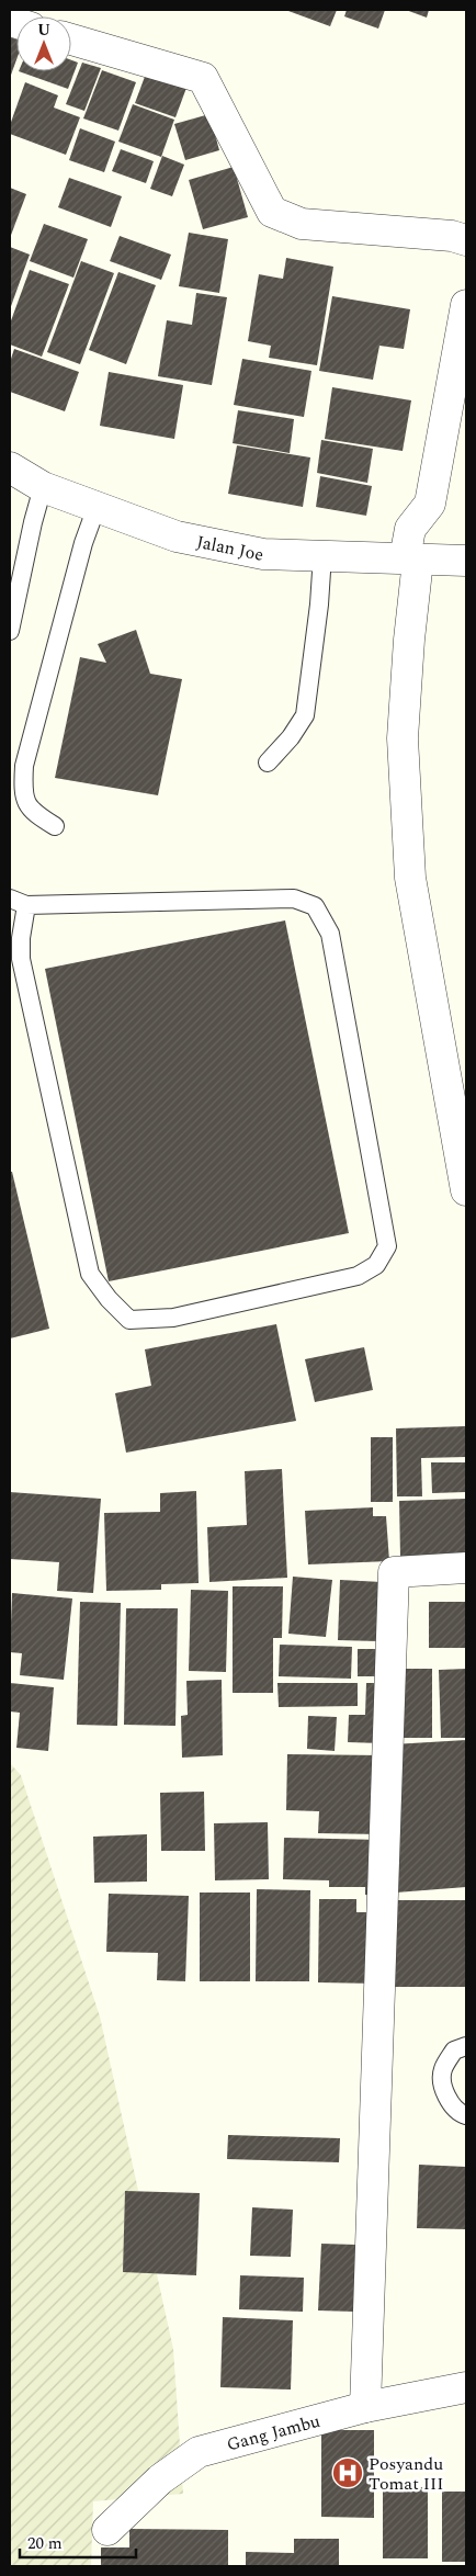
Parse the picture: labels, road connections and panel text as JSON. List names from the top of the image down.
{
  "streets": {
    "street": ["Jalan Joe", "Gang Jambu"]
  },
  "places": {
    "hospital": ["Posyandu Tomat III"]
  },
  "scale_bar": "20 m",
  "north": "top"
}
